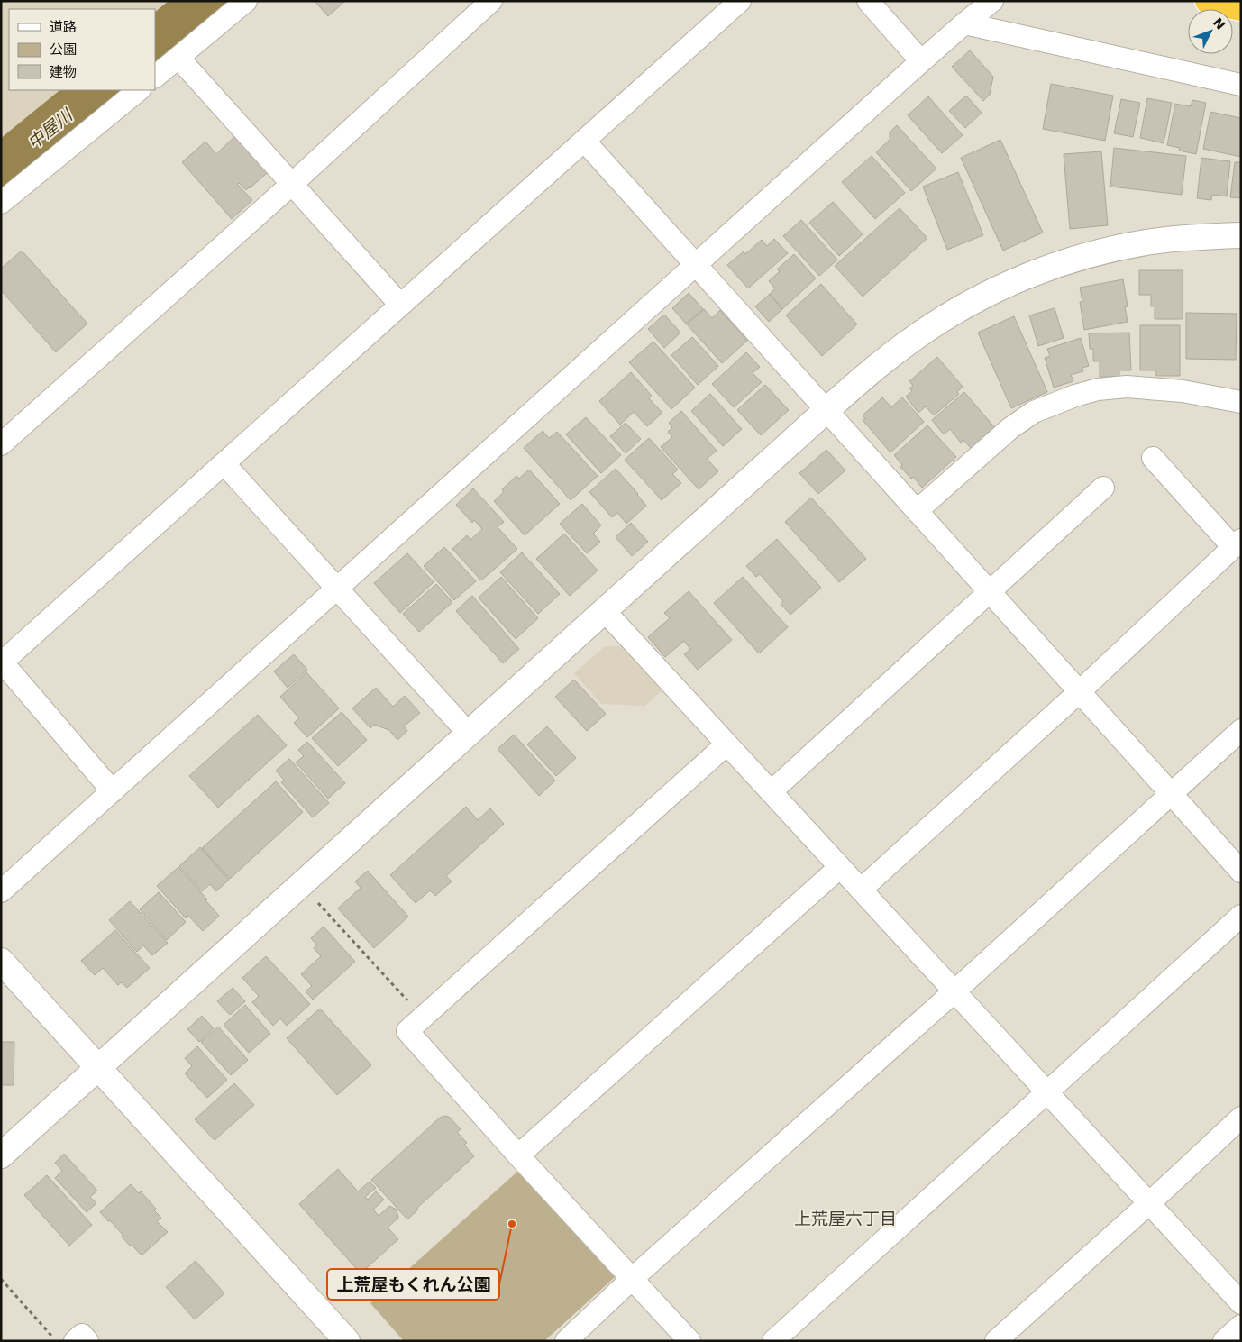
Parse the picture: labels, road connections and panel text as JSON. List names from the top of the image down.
{
  "districts": ["上荒屋六丁目"],
  "water": ["中屋川"],
  "places": ["上荒屋もくれん公園"],
  "legend": ["道路", "公園", "建物"],
  "north": "top right"
}
